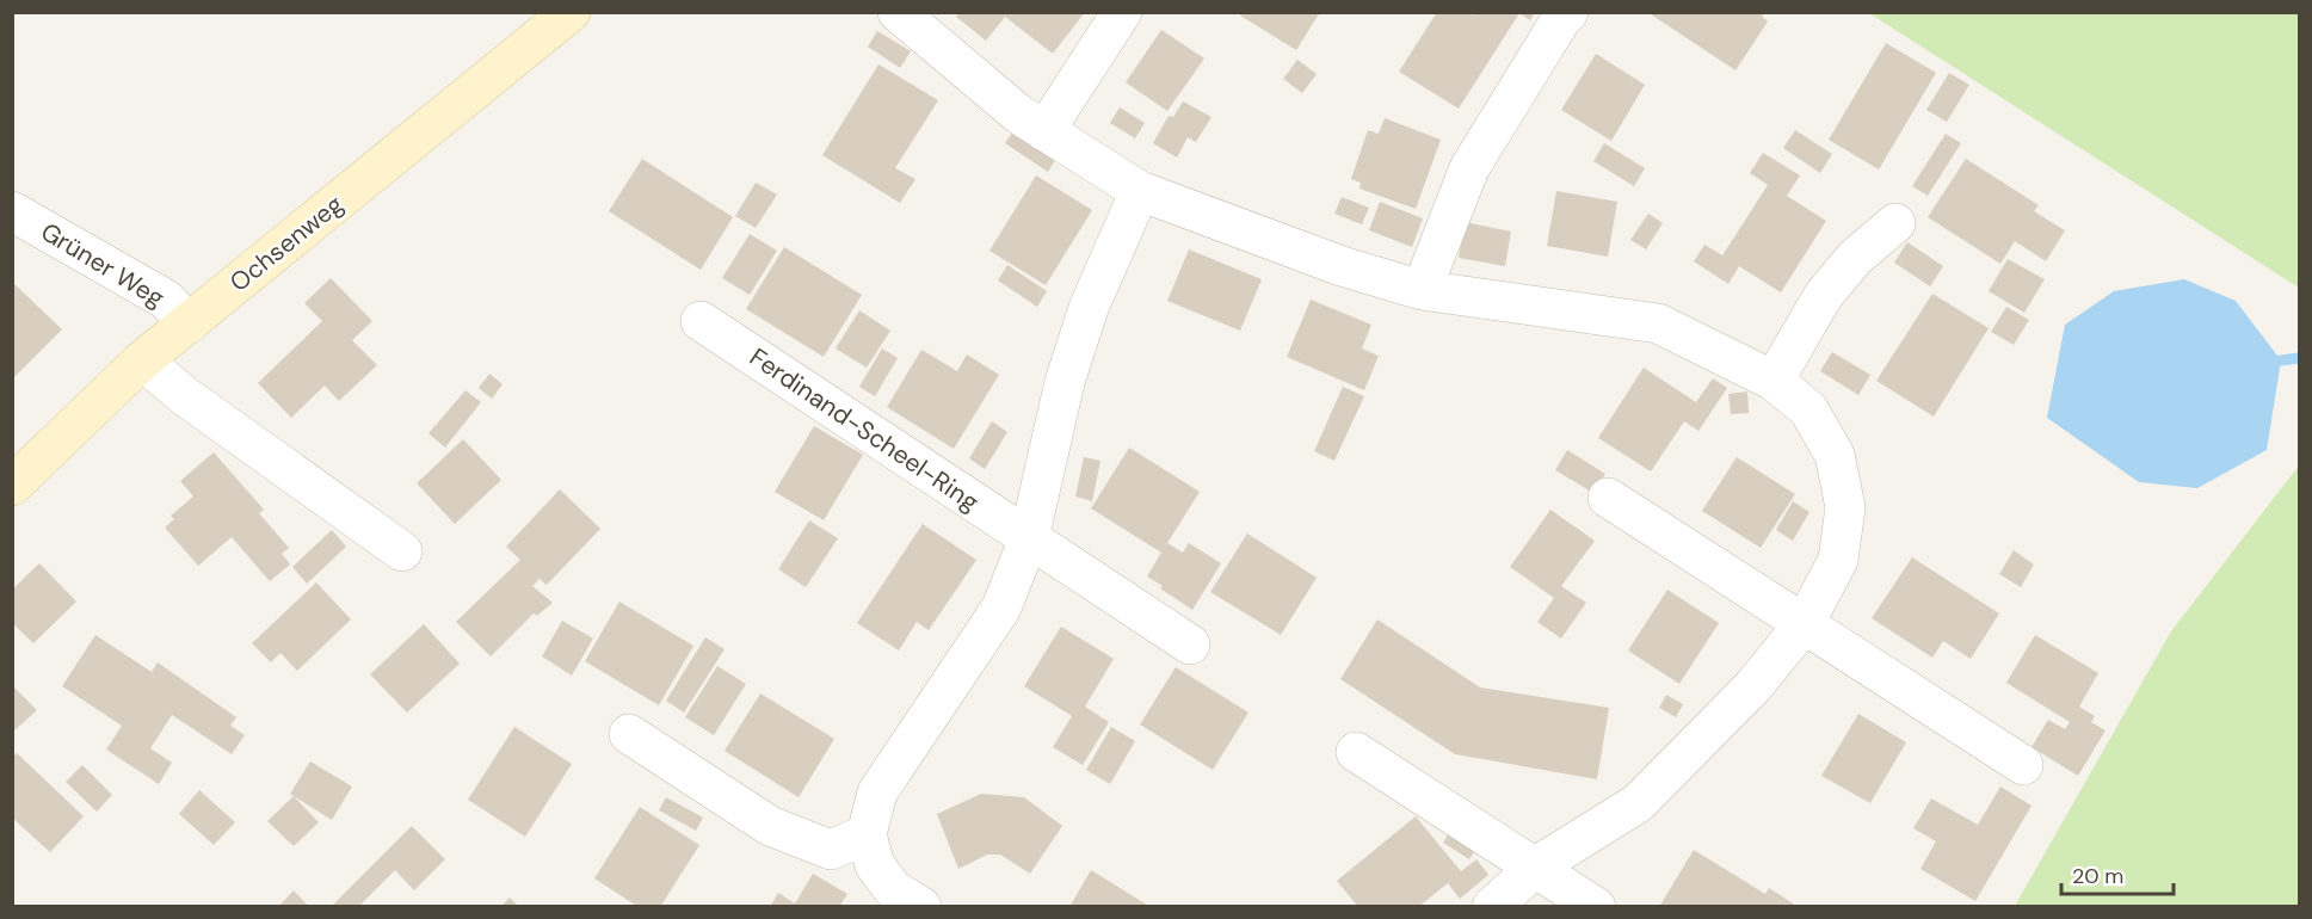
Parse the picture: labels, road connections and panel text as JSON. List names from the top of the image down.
{
  "streets": {
    "main road": ["Ochsenweg"],
    "street": ["Grüner Weg", "Ferdinand-Scheel-Ring"]
  },
  "crossings": [
    ["Ochsenweg", "Grüner Weg"]
  ],
  "scale_bar": "20 m"
}
